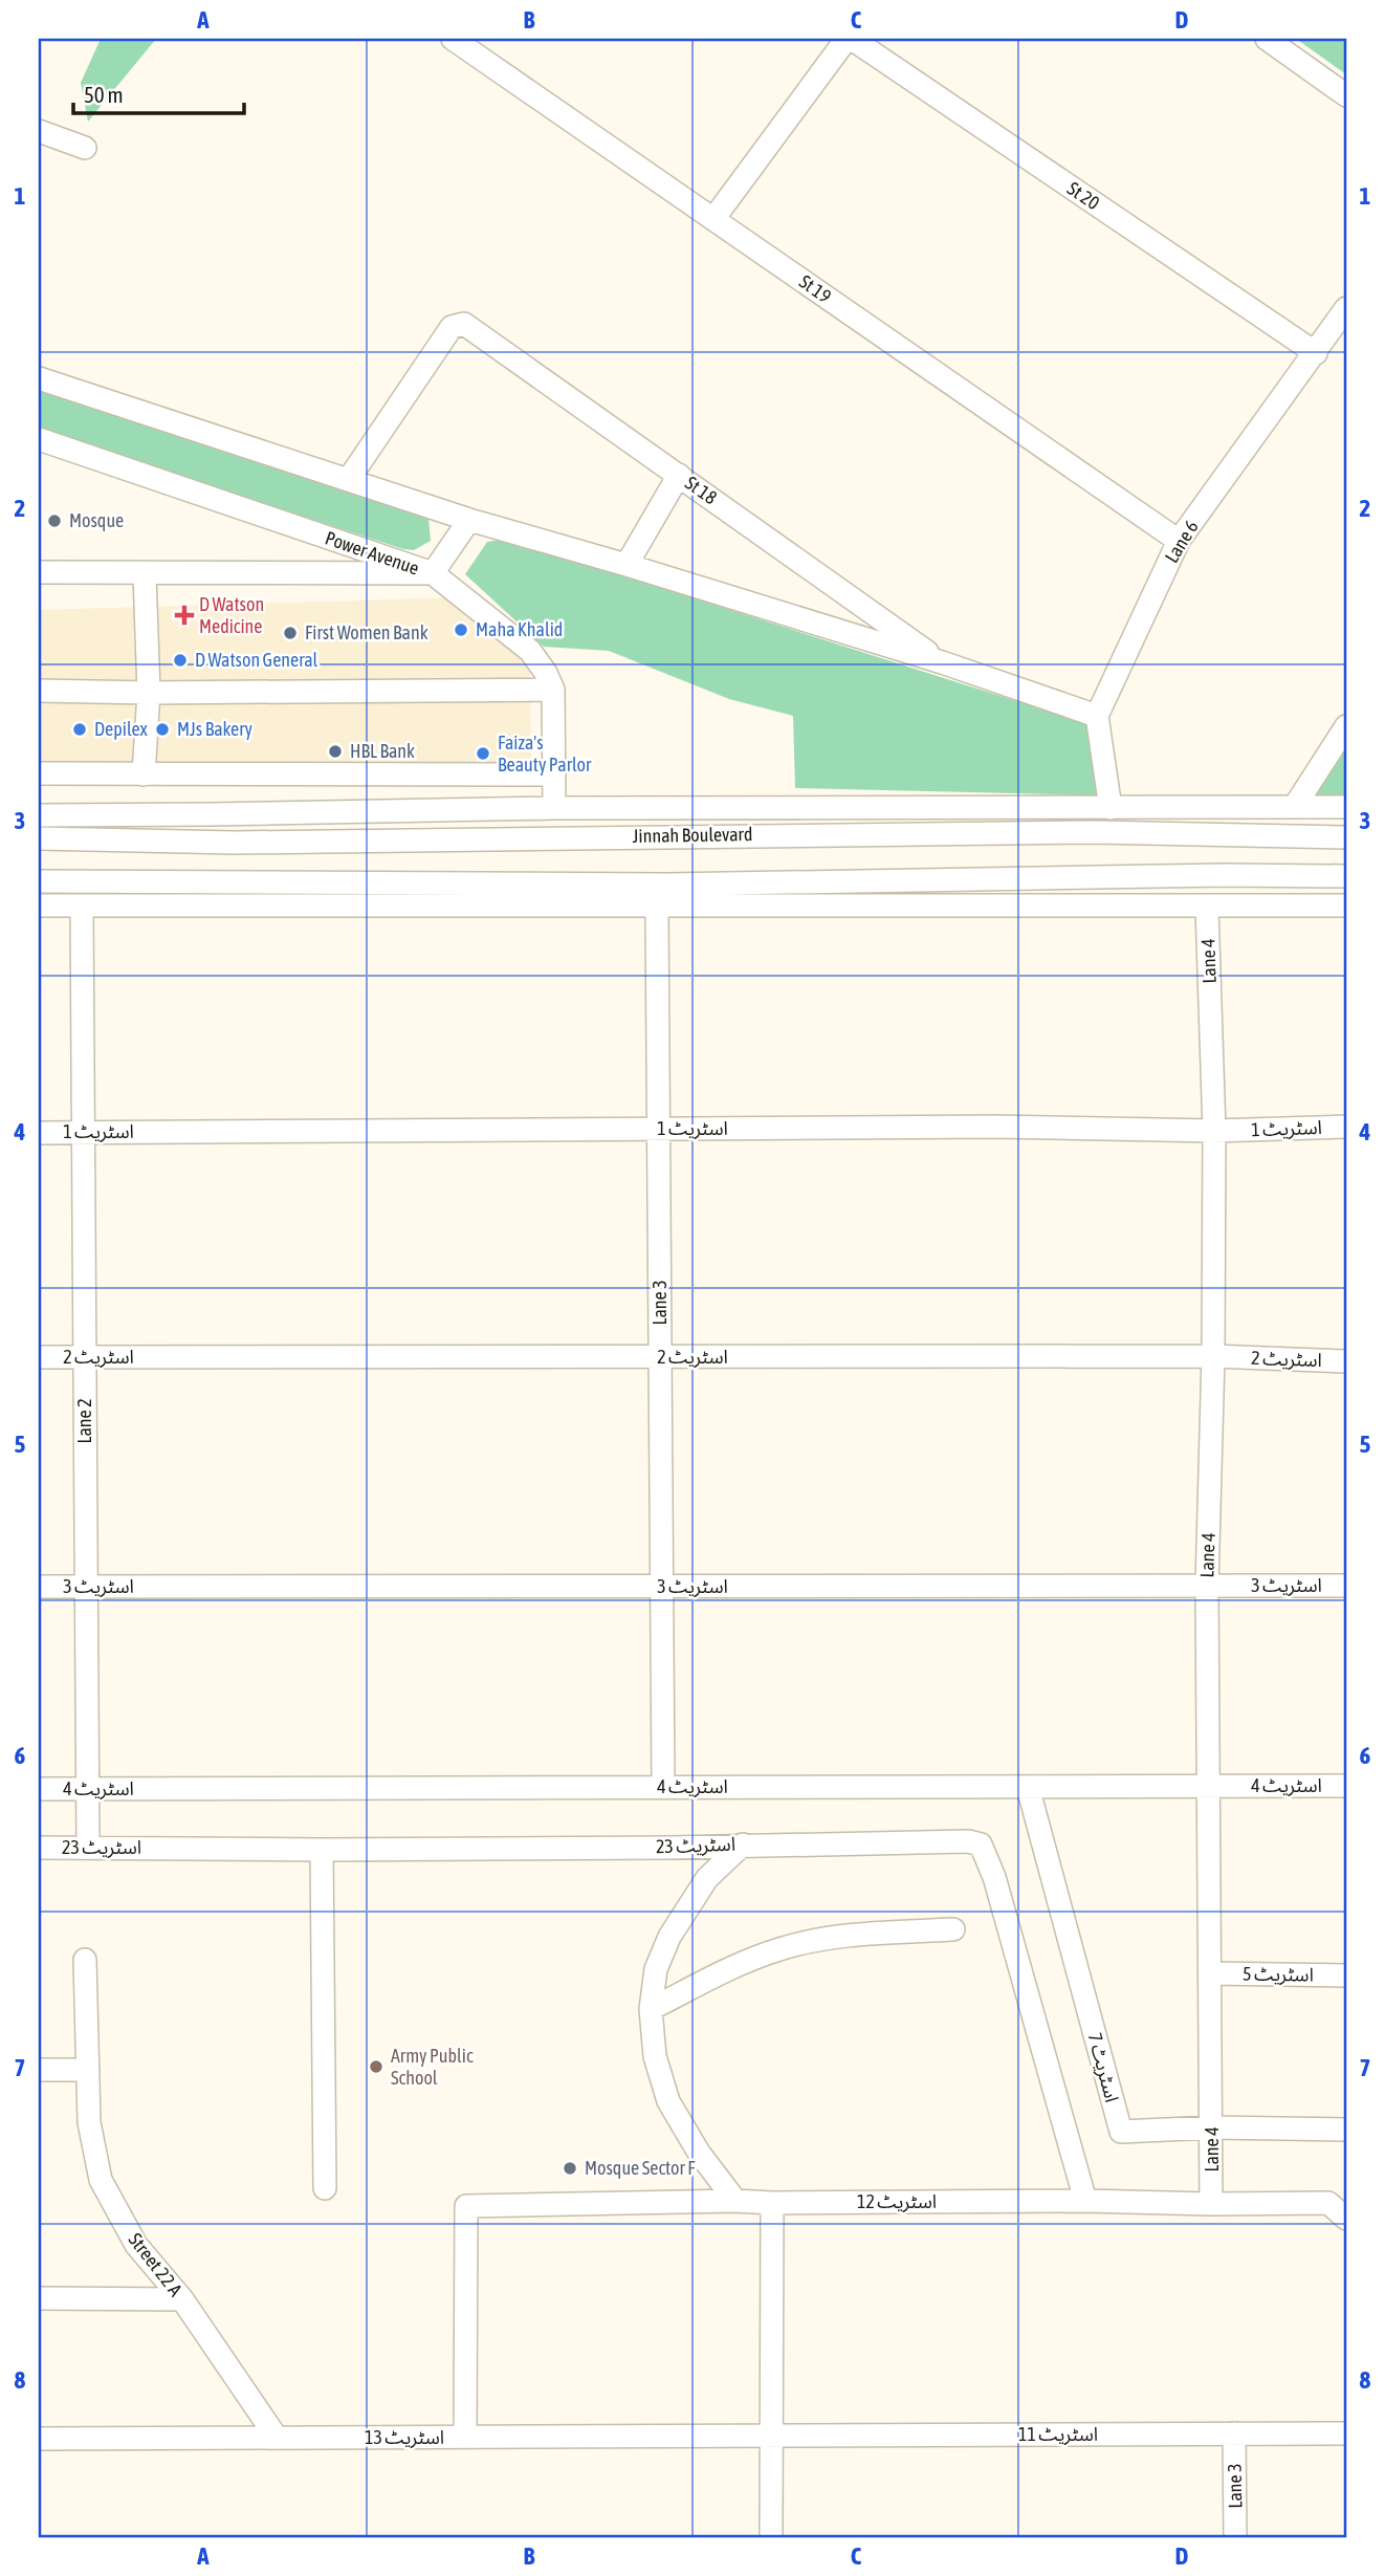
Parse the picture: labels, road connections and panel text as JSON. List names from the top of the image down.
{
  "streets": {
    "street": [
      "St 20",
      "St 19",
      "St 18",
      "Lane 6",
      "Power Avenue",
      "Jinnah Boulevard",
      "Lane 4",
      "اسٹریٹ 1",
      "Lane 3",
      "اسٹریٹ 2",
      "Lane 2",
      "اسٹریٹ 3",
      "اسٹریٹ 4",
      "اسٹریٹ 23",
      "اسٹریٹ 5",
      "اسٹریٹ 7",
      "اسٹریٹ 12",
      "Street 22 A",
      "اسٹریٹ 11",
      "اسٹریٹ 13"
    ]
  },
  "crossings": [
    ["St 20", "Lane 6"],
    ["St 19", "Lane 6"],
    ["Lane 4", "اسٹریٹ 1"],
    ["Lane 4", "اسٹریٹ 2"],
    ["Lane 4", "اسٹریٹ 3"],
    ["Lane 4", "اسٹریٹ 4"],
    ["Lane 4", "اسٹریٹ 5"],
    ["Lane 4", "اسٹریٹ 7"],
    ["Lane 4", "اسٹریٹ 12"],
    ["اسٹریٹ 1", "Lane 3"],
    ["اسٹریٹ 1", "Lane 2"],
    ["Lane 3", "اسٹریٹ 2"],
    ["Lane 3", "اسٹریٹ 3"],
    ["Lane 3", "اسٹریٹ 4"],
    ["Lane 3", "اسٹریٹ 11"],
    ["اسٹریٹ 2", "Lane 2"],
    ["Lane 2", "اسٹریٹ 3"],
    ["Lane 2", "اسٹریٹ 4"],
    ["Lane 2", "اسٹریٹ 23"],
    ["اسٹریٹ 4", "اسٹریٹ 7"],
    ["اسٹریٹ 23", "اسٹریٹ 12"],
    ["اسٹریٹ 12", "اسٹریٹ 13"],
    ["Street 22 A", "اسٹریٹ 13"],
    ["اسٹریٹ 11", "اسٹریٹ 13"]
  ],
  "places": {
    "other": [
      "Mosque",
      "Maha Khalid",
      "First Women Bank",
      "D Watson General",
      "Depilex",
      "MJs Bakery",
      "HBL Bank",
      "Faiza's Beauty Parlor",
      "Army Public School",
      "Mosque Sector F"
    ],
    "health": ["D Watson Medicine"]
  },
  "scale_bar": "50 m",
  "grid": {
    "columns": [
      "A",
      "B",
      "C",
      "D"
    ],
    "rows": [
      "1",
      "2",
      "3",
      "4",
      "5",
      "6",
      "7",
      "8"
    ]
  }
}
